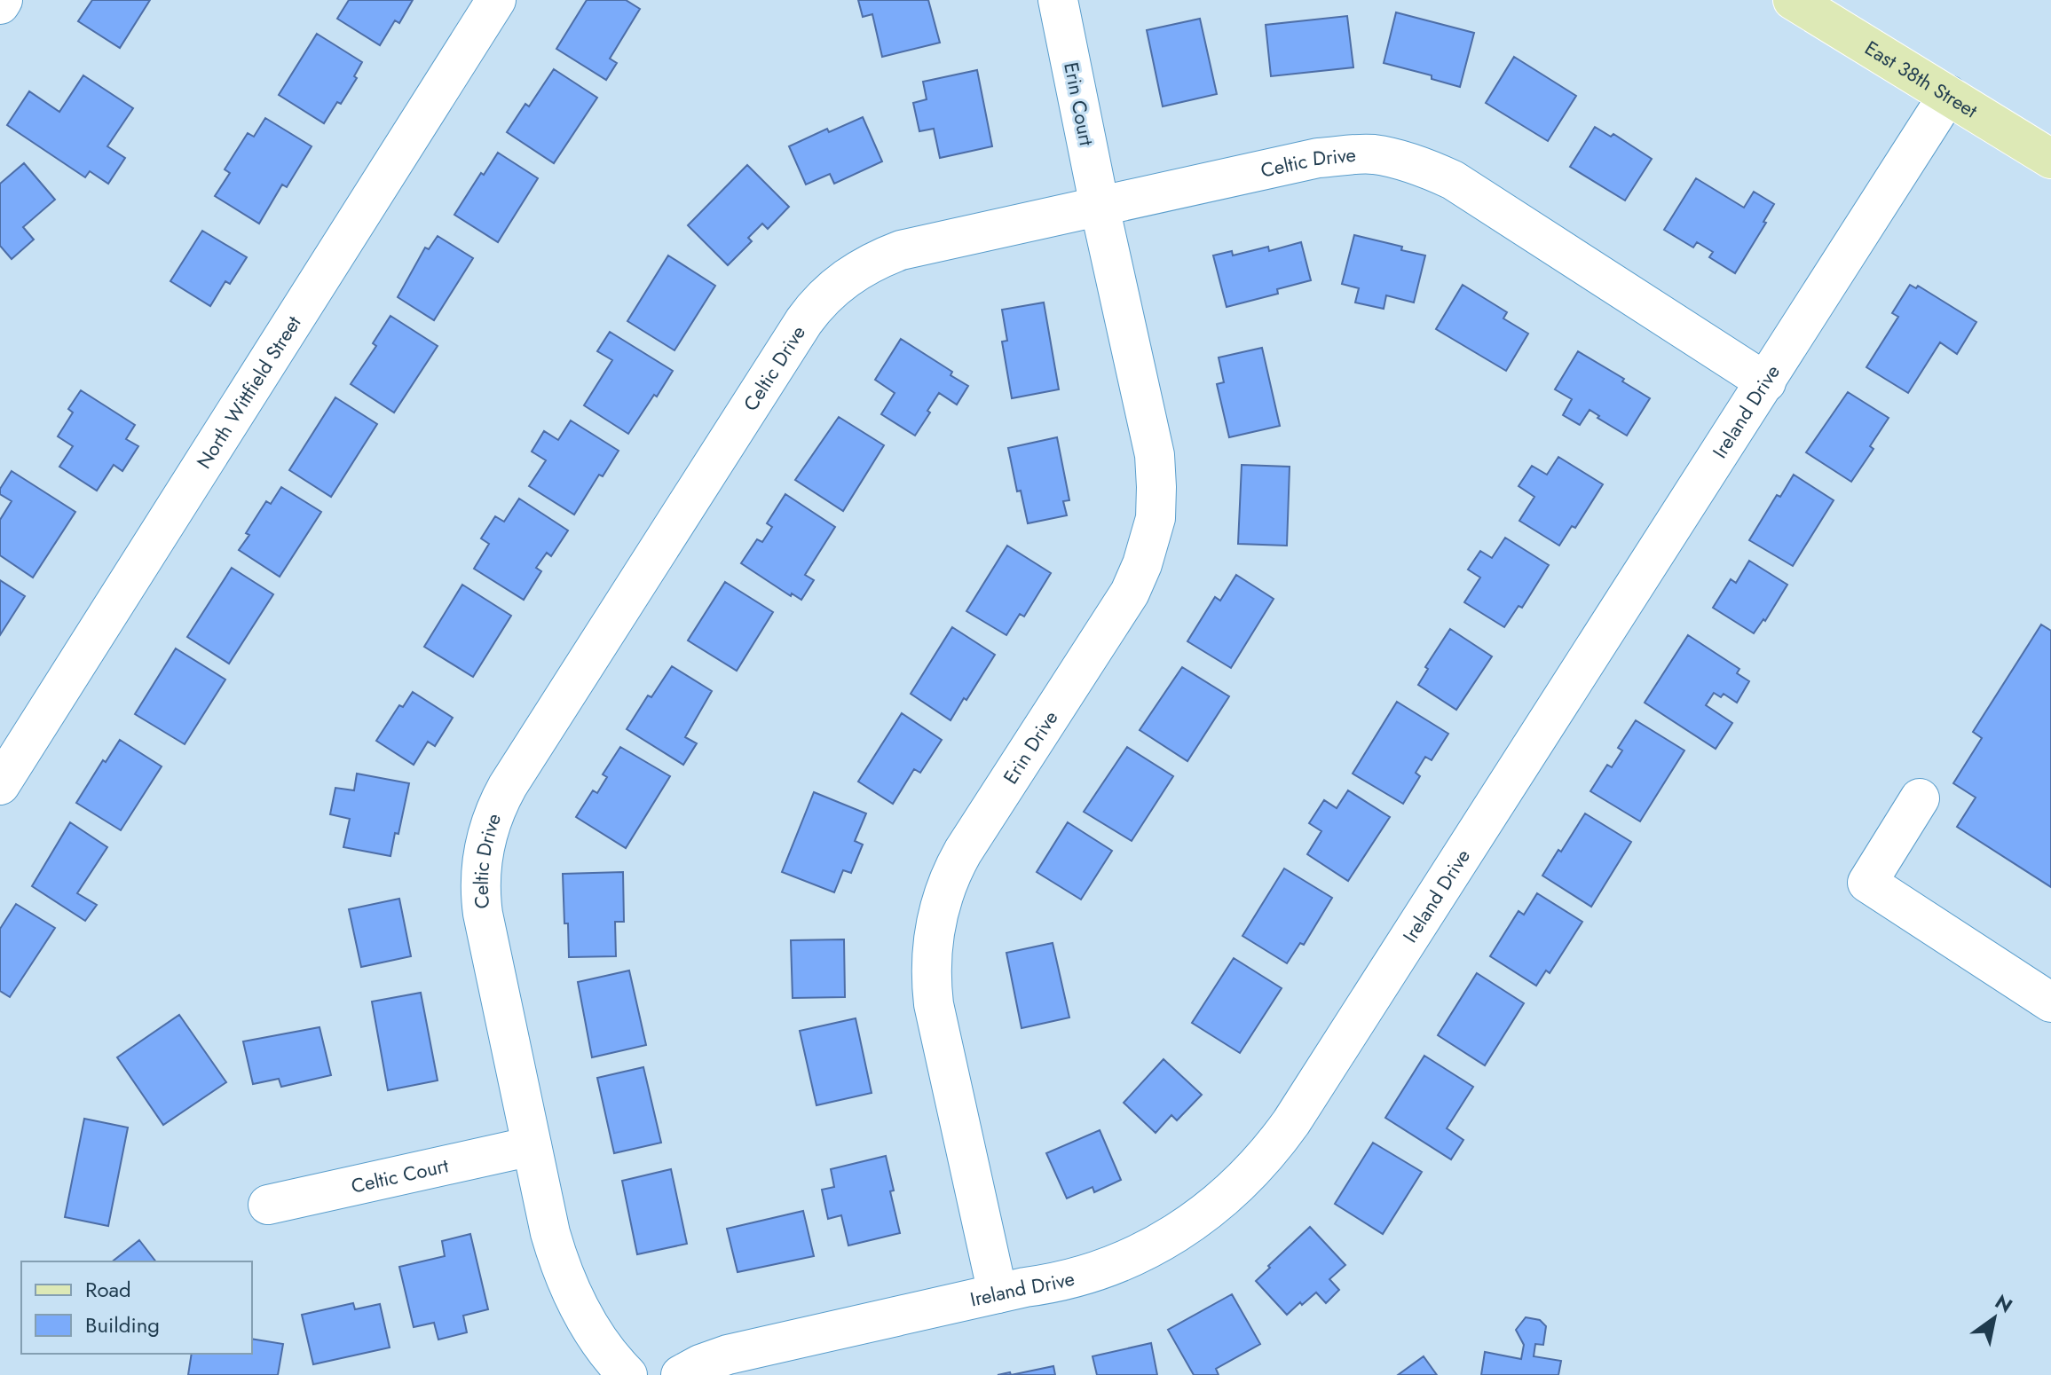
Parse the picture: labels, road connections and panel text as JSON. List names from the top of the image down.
{
  "streets": {
    "main road": ["East 38th Street"],
    "street": [
      "Erin Court",
      "Celtic Drive",
      "North Wittfield Street",
      "Ireland Drive",
      "Erin Drive",
      "Celtic Court"
    ]
  },
  "crossings": [
    ["East 38th Street", "Ireland Drive"],
    ["Erin Court", "Celtic Drive"],
    ["Erin Court", "Erin Drive"],
    ["Celtic Drive", "Ireland Drive"],
    ["Celtic Drive", "Erin Drive"],
    ["Celtic Drive", "Celtic Court"],
    ["Ireland Drive", "Erin Drive"]
  ],
  "legend": ["Road", "Building"],
  "north": "top right"
}
